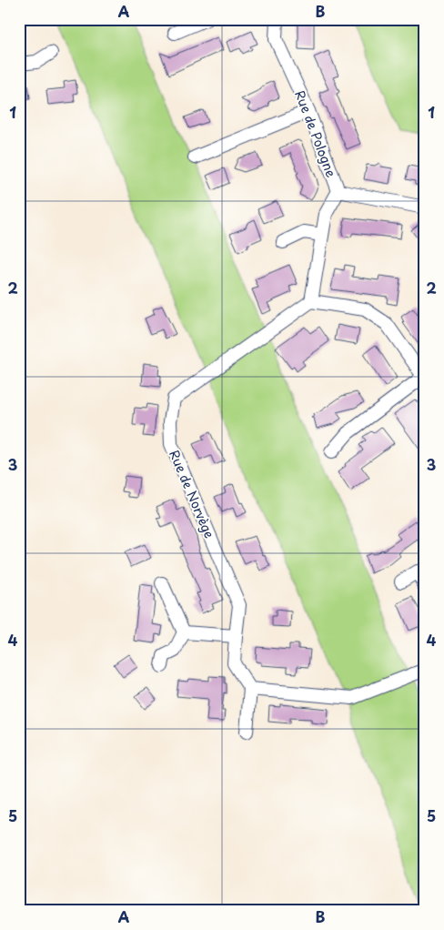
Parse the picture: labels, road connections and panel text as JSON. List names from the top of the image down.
{
  "streets": {
    "street": ["Rue de Pologne", "Rue de Norvège"]
  },
  "grid": {
    "columns": ["A", "B"],
    "rows": [
      "1",
      "2",
      "3",
      "4",
      "5"
    ]
  }
}
